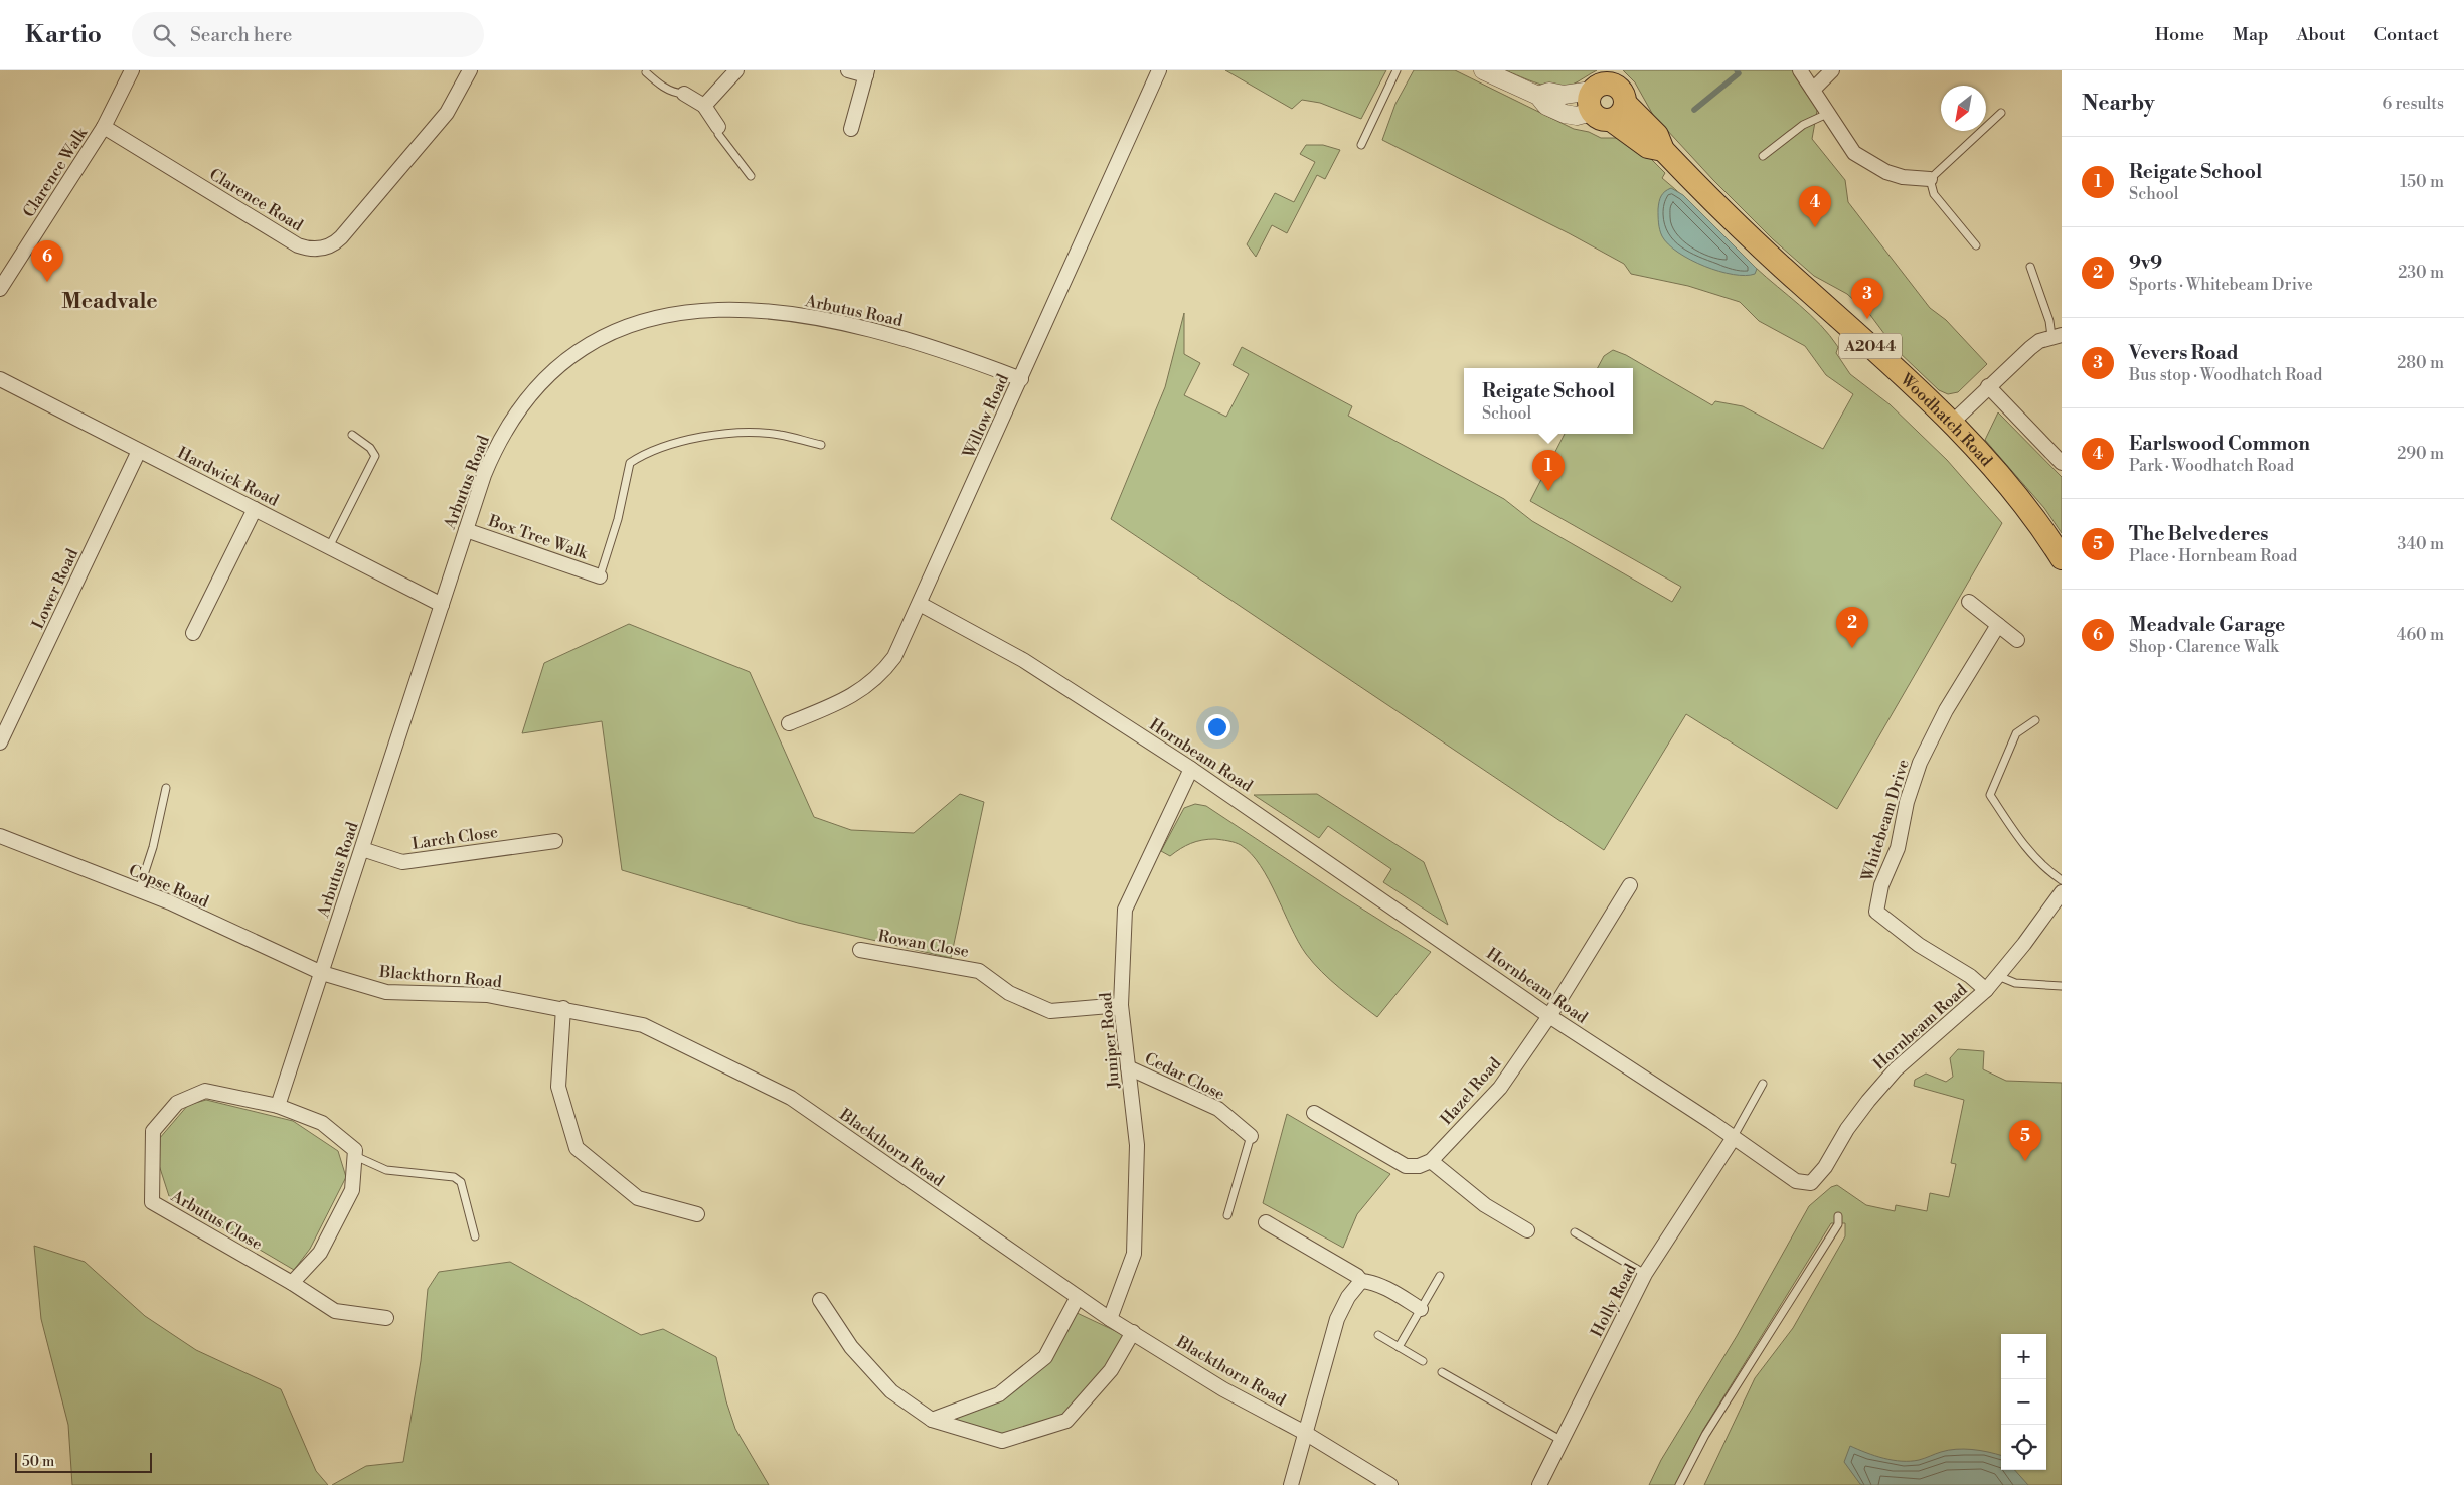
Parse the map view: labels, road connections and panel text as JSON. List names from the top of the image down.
{
  "streets": {
    "main road": ["A2044", "Woodhatch Road"],
    "street": [
      "Clarence Walk",
      "Clarence Road",
      "Arbutus Road",
      "Willow Road",
      "Hardwick Road",
      "Box Tree Walk",
      "Lower Road",
      "Hornbeam Road",
      "Whitebeam Drive",
      "Larch Close",
      "Copse Road",
      "Rowan Close",
      "Blackthorn Road",
      "Juniper Road",
      "Cedar Close",
      "Hazel Road",
      "Arbutus Close",
      "Holly Road"
    ]
  },
  "crossings": [
    ["Clarence Walk", "Clarence Road"],
    ["Arbutus Road", "Willow Road"],
    ["Arbutus Road", "Hardwick Road"],
    ["Arbutus Road", "Box Tree Walk"],
    ["Arbutus Road", "Larch Close"],
    ["Arbutus Road", "Copse Road"],
    ["Arbutus Road", "Blackthorn Road"],
    ["Willow Road", "Hornbeam Road"],
    ["Hardwick Road", "Lower Road"],
    ["Hornbeam Road", "Whitebeam Drive"],
    ["Hornbeam Road", "Juniper Road"],
    ["Hornbeam Road", "Hazel Road"],
    ["Hornbeam Road", "Holly Road"],
    ["Copse Road", "Blackthorn Road"],
    ["Rowan Close", "Juniper Road"],
    ["Blackthorn Road", "Juniper Road"],
    ["Juniper Road", "Cedar Close"]
  ],
  "districts": ["Meadvale"],
  "scale_bar": "50 m",
  "north": "bottom left",
  "page": {
    "header": "Kartio",
    "search": "Search here",
    "nav": [
      "Home",
      "Map",
      "About",
      "Contact"
    ],
    "heading": ["Nearby", "6 results"],
    "list": [
      {
        "mark": "1",
        "name": "Reigate School",
        "note": "School",
        "value": "150 m"
      },
      {
        "mark": "2",
        "name": "9v9",
        "note": "Sports · Whitebeam Drive",
        "value": "230 m"
      },
      {
        "mark": "3",
        "name": "Vevers Road",
        "note": "Bus stop · Woodhatch Road",
        "value": "280 m"
      },
      {
        "mark": "4",
        "name": "Earlswood Common",
        "note": "Park · Woodhatch Road",
        "value": "290 m"
      },
      {
        "mark": "5",
        "name": "The Belvederes",
        "note": "Place · Hornbeam Road",
        "value": "340 m"
      },
      {
        "mark": "6",
        "name": "Meadvale Garage",
        "note": "Shop · Clarence Walk",
        "value": "460 m"
      }
    ],
    "pins": [
      "4",
      "6",
      "3",
      "1",
      "2",
      "5"
    ],
    "popup": ["Reigate School", "School"],
    "map_buttons": ["+", "−"],
    "scale": "50 m"
  }
}
